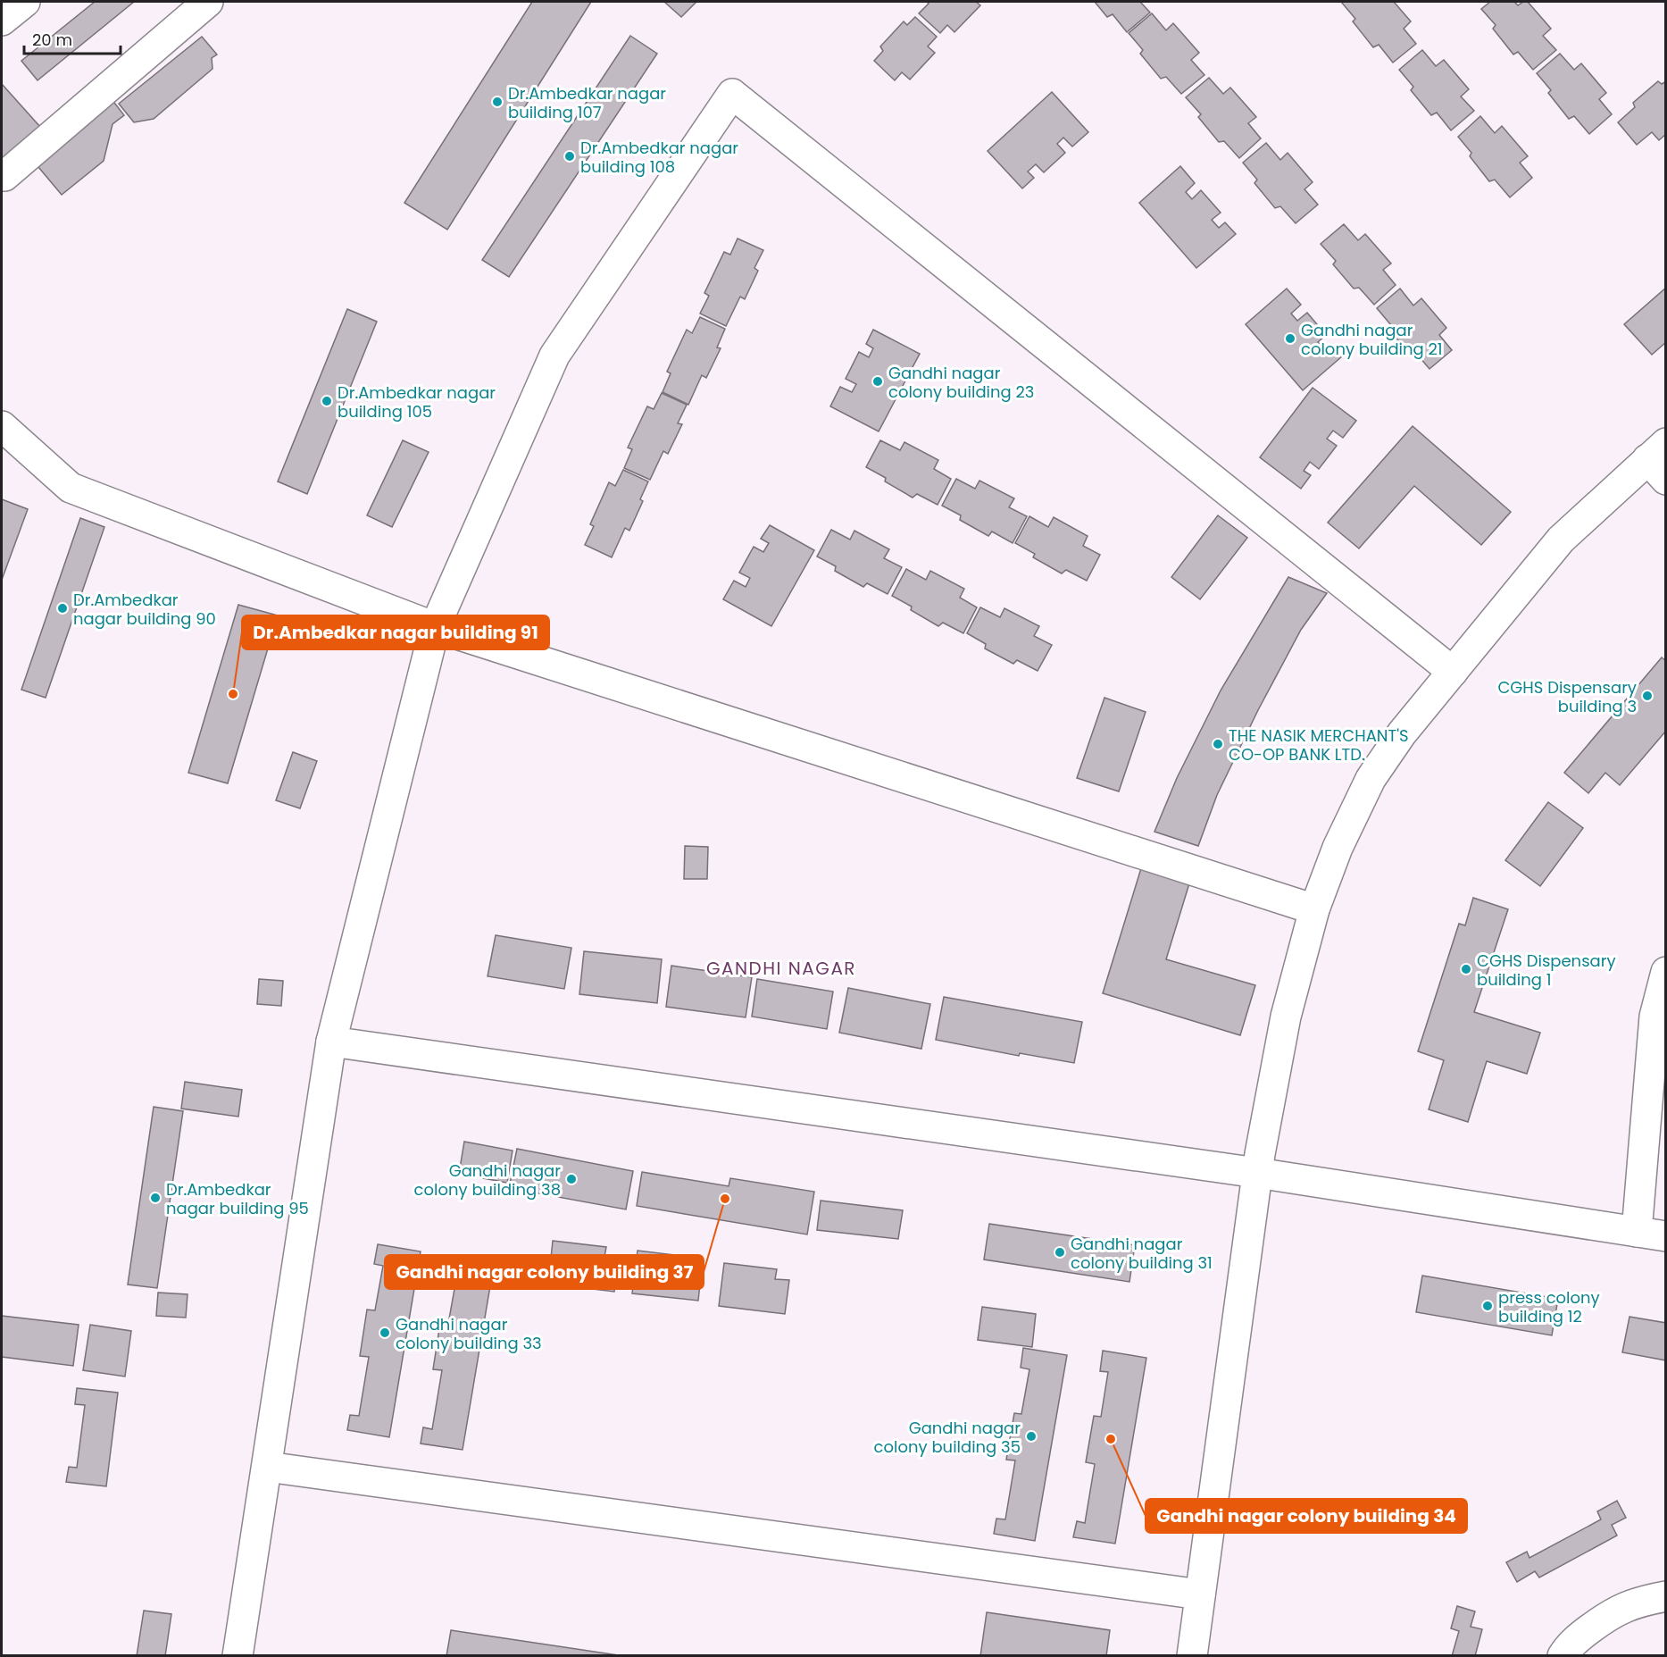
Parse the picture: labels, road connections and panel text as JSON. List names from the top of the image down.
{
  "districts": ["GANDHI NAGAR"],
  "places": [
    "Dr.Ambedkar nagar building 107",
    "Dr.Ambedkar nagar building 108",
    "Gandhi nagar colony building 21",
    "Gandhi nagar colony building 23",
    "Dr.Ambedkar nagar building 105",
    "Dr.Ambedkar nagar building 90",
    "Dr.Ambedkar nagar building 91",
    "CGHS Dispensary building 3",
    "THE NASIK MERCHANT'S CO-OP BANK LTD.",
    "CGHS Dispensary building 1",
    "Gandhi nagar colony building 38",
    "Dr.Ambedkar nagar building 95",
    "Gandhi nagar colony building 37",
    "Gandhi nagar colony building 31",
    "press colony building 12",
    "Gandhi nagar colony building 33",
    "Gandhi nagar colony building 35",
    "Gandhi nagar colony building 34"
  ],
  "scale_bar": "20 m"
}
